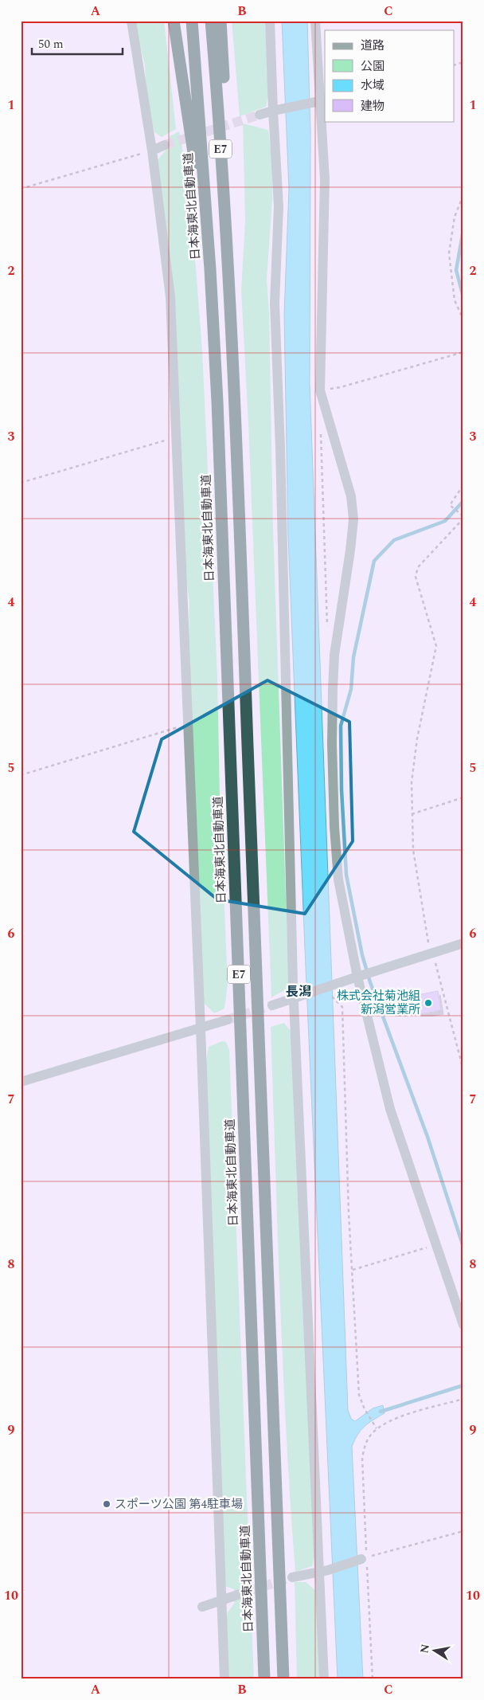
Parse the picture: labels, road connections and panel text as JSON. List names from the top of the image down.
{
  "streets": {
    "highway": ["E7", "日本海東北自動車道"]
  },
  "districts": ["長潟"],
  "places": ["株式会社菊池組 新潟営業所", "スポーツ公園 第4駐車場"],
  "legend": [
    "道路",
    "公園",
    "水域",
    "建物"
  ],
  "scale_bar": "50 m",
  "north": "left",
  "grid": {
    "columns": ["A", "B", "C"],
    "rows": [
      "1",
      "2",
      "3",
      "4",
      "5",
      "6",
      "7",
      "8",
      "9",
      "10"
    ]
  }
}
